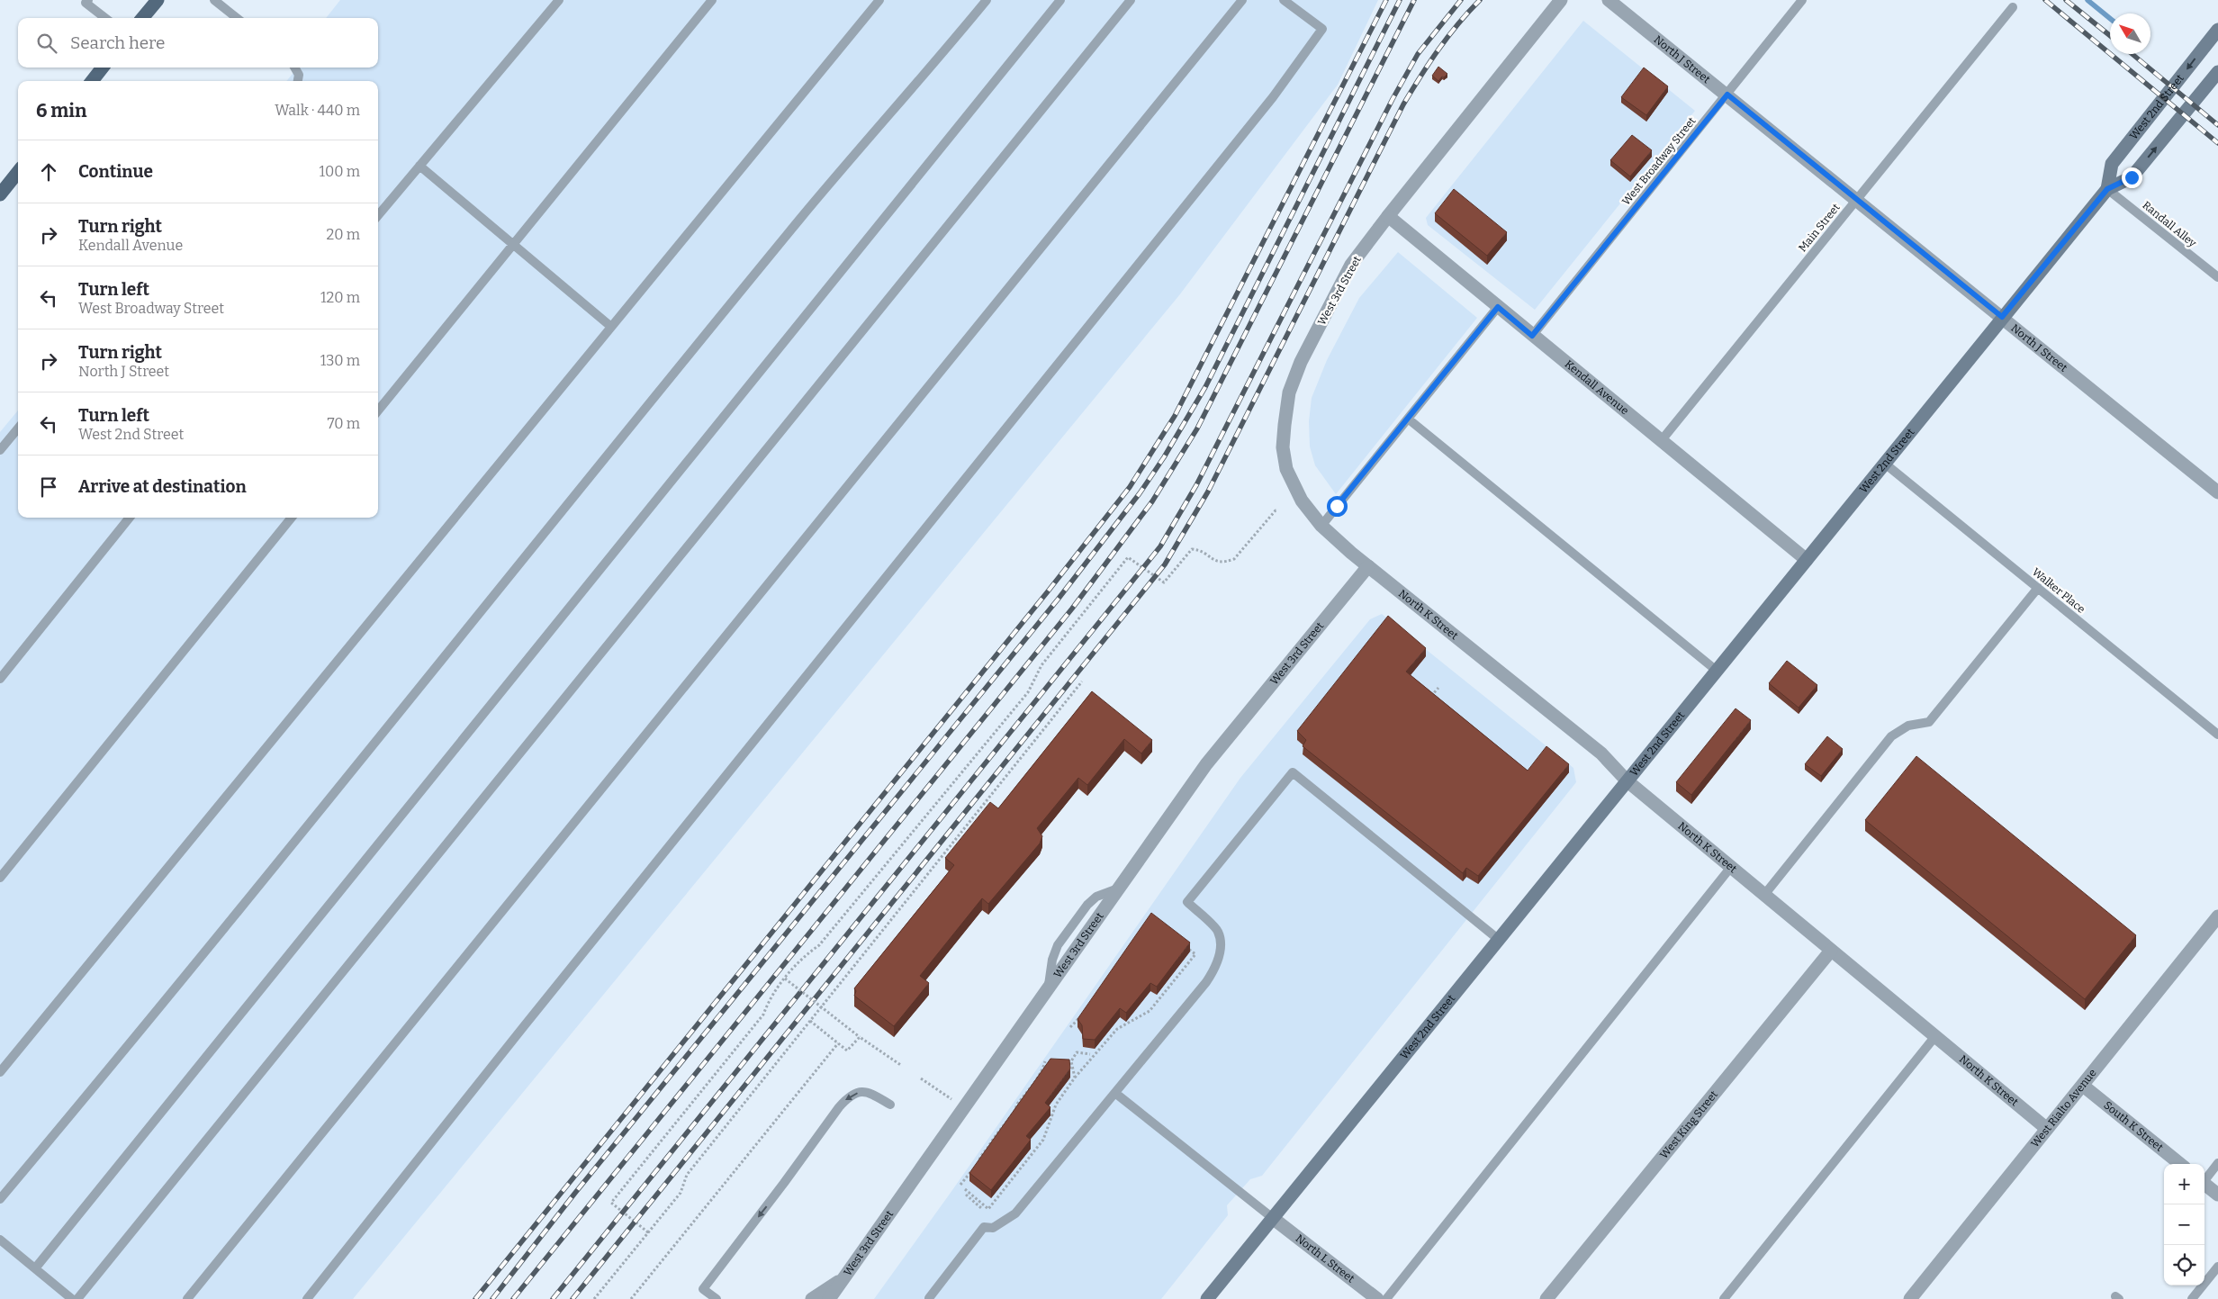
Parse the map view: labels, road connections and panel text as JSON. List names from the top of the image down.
{
  "streets": {
    "main road": ["West 2nd Street"],
    "street": [
      "North J Street",
      "West 3rd Street",
      "Kendall Avenue",
      "North K Street",
      "West Rialto Avenue",
      "West King Street",
      "South K Street",
      "North L Street"
    ],
    "lane": [
      "West Broadway Street",
      "Randall Alley",
      "Main Street",
      "Walker Place"
    ]
  },
  "crossings": [
    ["North J Street", "West 2nd Street"],
    ["North J Street", "West Broadway Street"],
    ["North J Street", "Main Street"],
    ["West 2nd Street", "Randall Alley"],
    ["West 2nd Street", "Kendall Avenue"],
    ["West 2nd Street", "Walker Place"],
    ["West 2nd Street", "North K Street"],
    ["West 2nd Street", "North L Street"],
    ["West Broadway Street", "Kendall Avenue"],
    ["Main Street", "Kendall Avenue"],
    ["West 3rd Street", "Kendall Avenue"],
    ["West 3rd Street", "North K Street"],
    ["North K Street", "West Rialto Avenue"],
    ["North K Street", "West King Street"],
    ["West Rialto Avenue", "South K Street"]
  ],
  "north": "top left",
  "page": {
    "search": "Search here",
    "heading": ["6 min", "Walk · 440 m"],
    "list": [
      ["Continue", "100 m"],
      ["Turn right", "Kendall Avenue", "20 m"],
      ["Turn left", "West Broadway Street", "120 m"],
      ["Turn right", "North J Street", "130 m"],
      ["Turn left", "West 2nd Street", "70 m"],
      "Arrive at destination"
    ],
    "map_buttons": ["+", "−"]
  }
}
